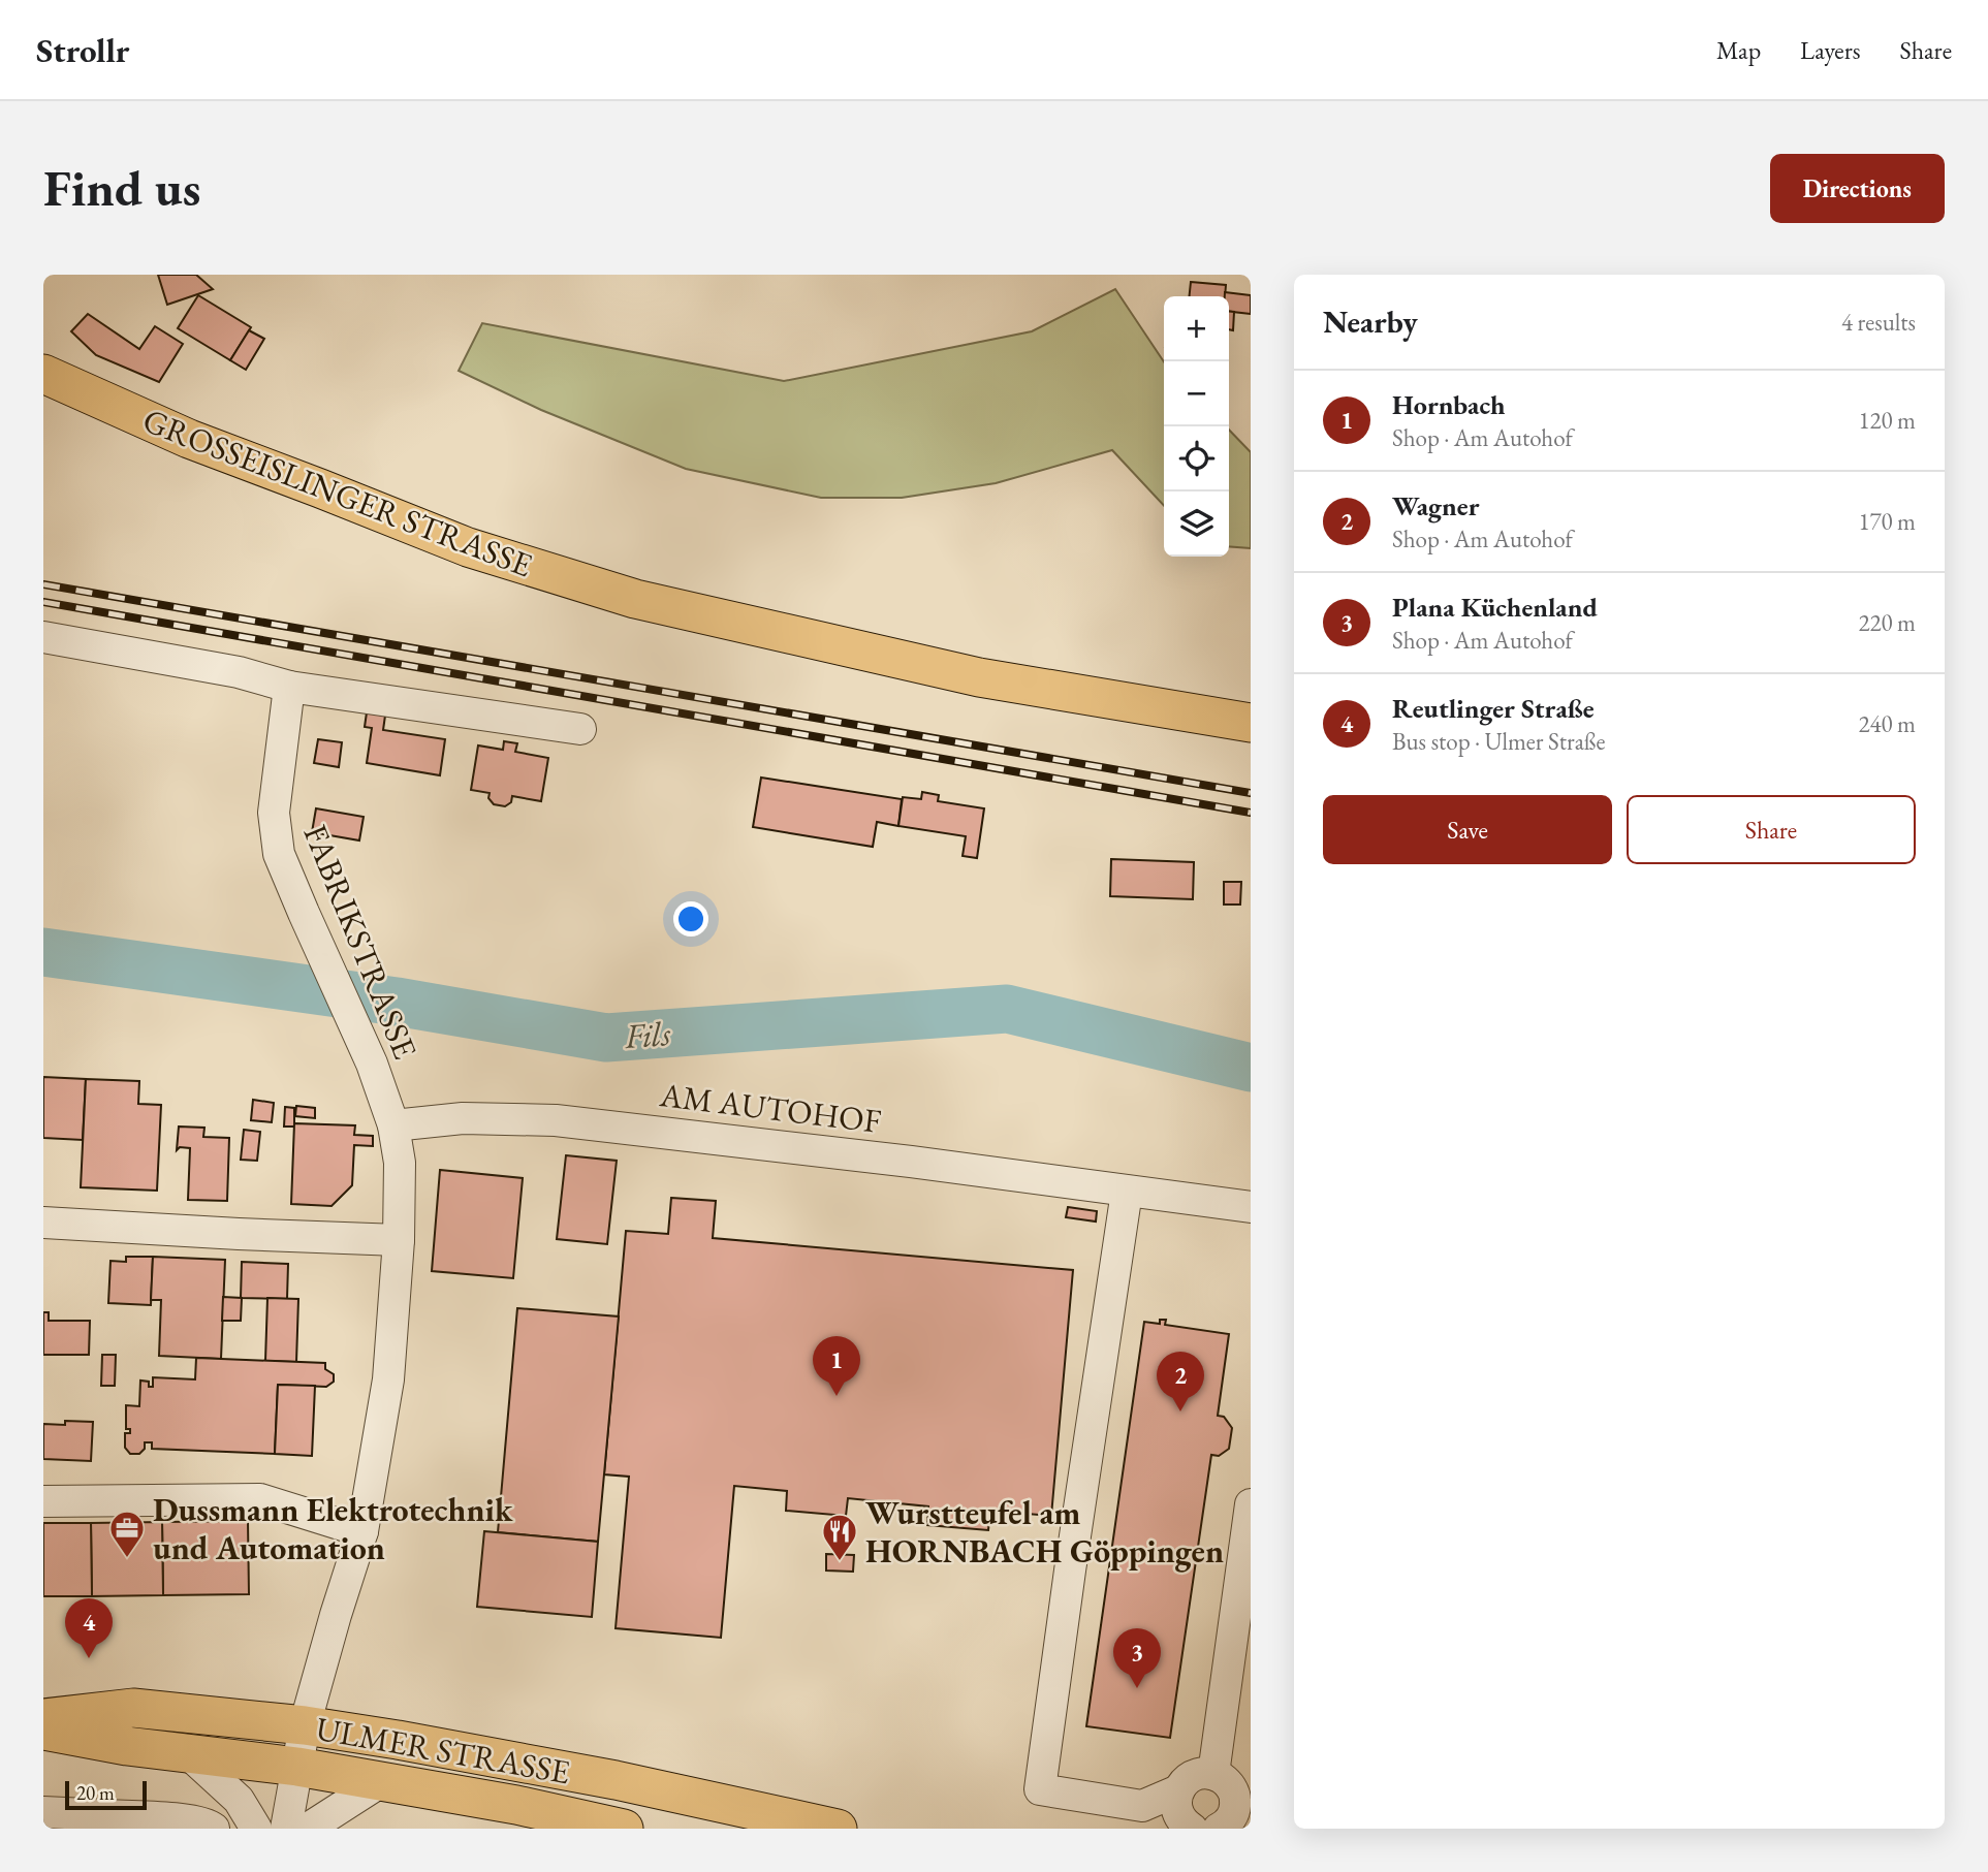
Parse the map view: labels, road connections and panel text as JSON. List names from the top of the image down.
{
  "streets": {
    "main road": ["GROSSEISLINGER STRASSE", "ULMER STRASSE"],
    "street": ["FABRIKSTRASSE", "AM AUTOHOF"]
  },
  "crossings": [
    ["FABRIKSTRASSE", "AM AUTOHOF"]
  ],
  "water": ["Fils"],
  "places": {
    "office": ["Dussmann Elektrotechnik und Automation"],
    "restaurant": ["Wurstteufel am HORNBACH Göppingen"]
  },
  "scale_bar": "20 m",
  "page": {
    "header": "Strollr",
    "nav": ["Map", "Layers", "Share"],
    "buttons": [
      "Directions",
      ["Save", "Share"]
    ],
    "title": "Find us",
    "heading": ["Nearby", "4 results"],
    "map_buttons": ["+", "−"],
    "list": [
      {
        "mark": "1",
        "name": "Hornbach",
        "note": "Shop · Am Autohof",
        "value": "120 m"
      },
      {
        "mark": "2",
        "name": "Wagner",
        "note": "Shop · Am Autohof",
        "value": "170 m"
      },
      {
        "mark": "3",
        "name": "Plana Küchenland",
        "note": "Shop · Am Autohof",
        "value": "220 m"
      },
      {
        "mark": "4",
        "name": "Reutlinger Straße",
        "note": "Bus stop · Ulmer Straße",
        "value": "240 m"
      }
    ],
    "pins": [
      "1",
      "2",
      "4",
      "3"
    ],
    "scale": "20 m"
  }
}
